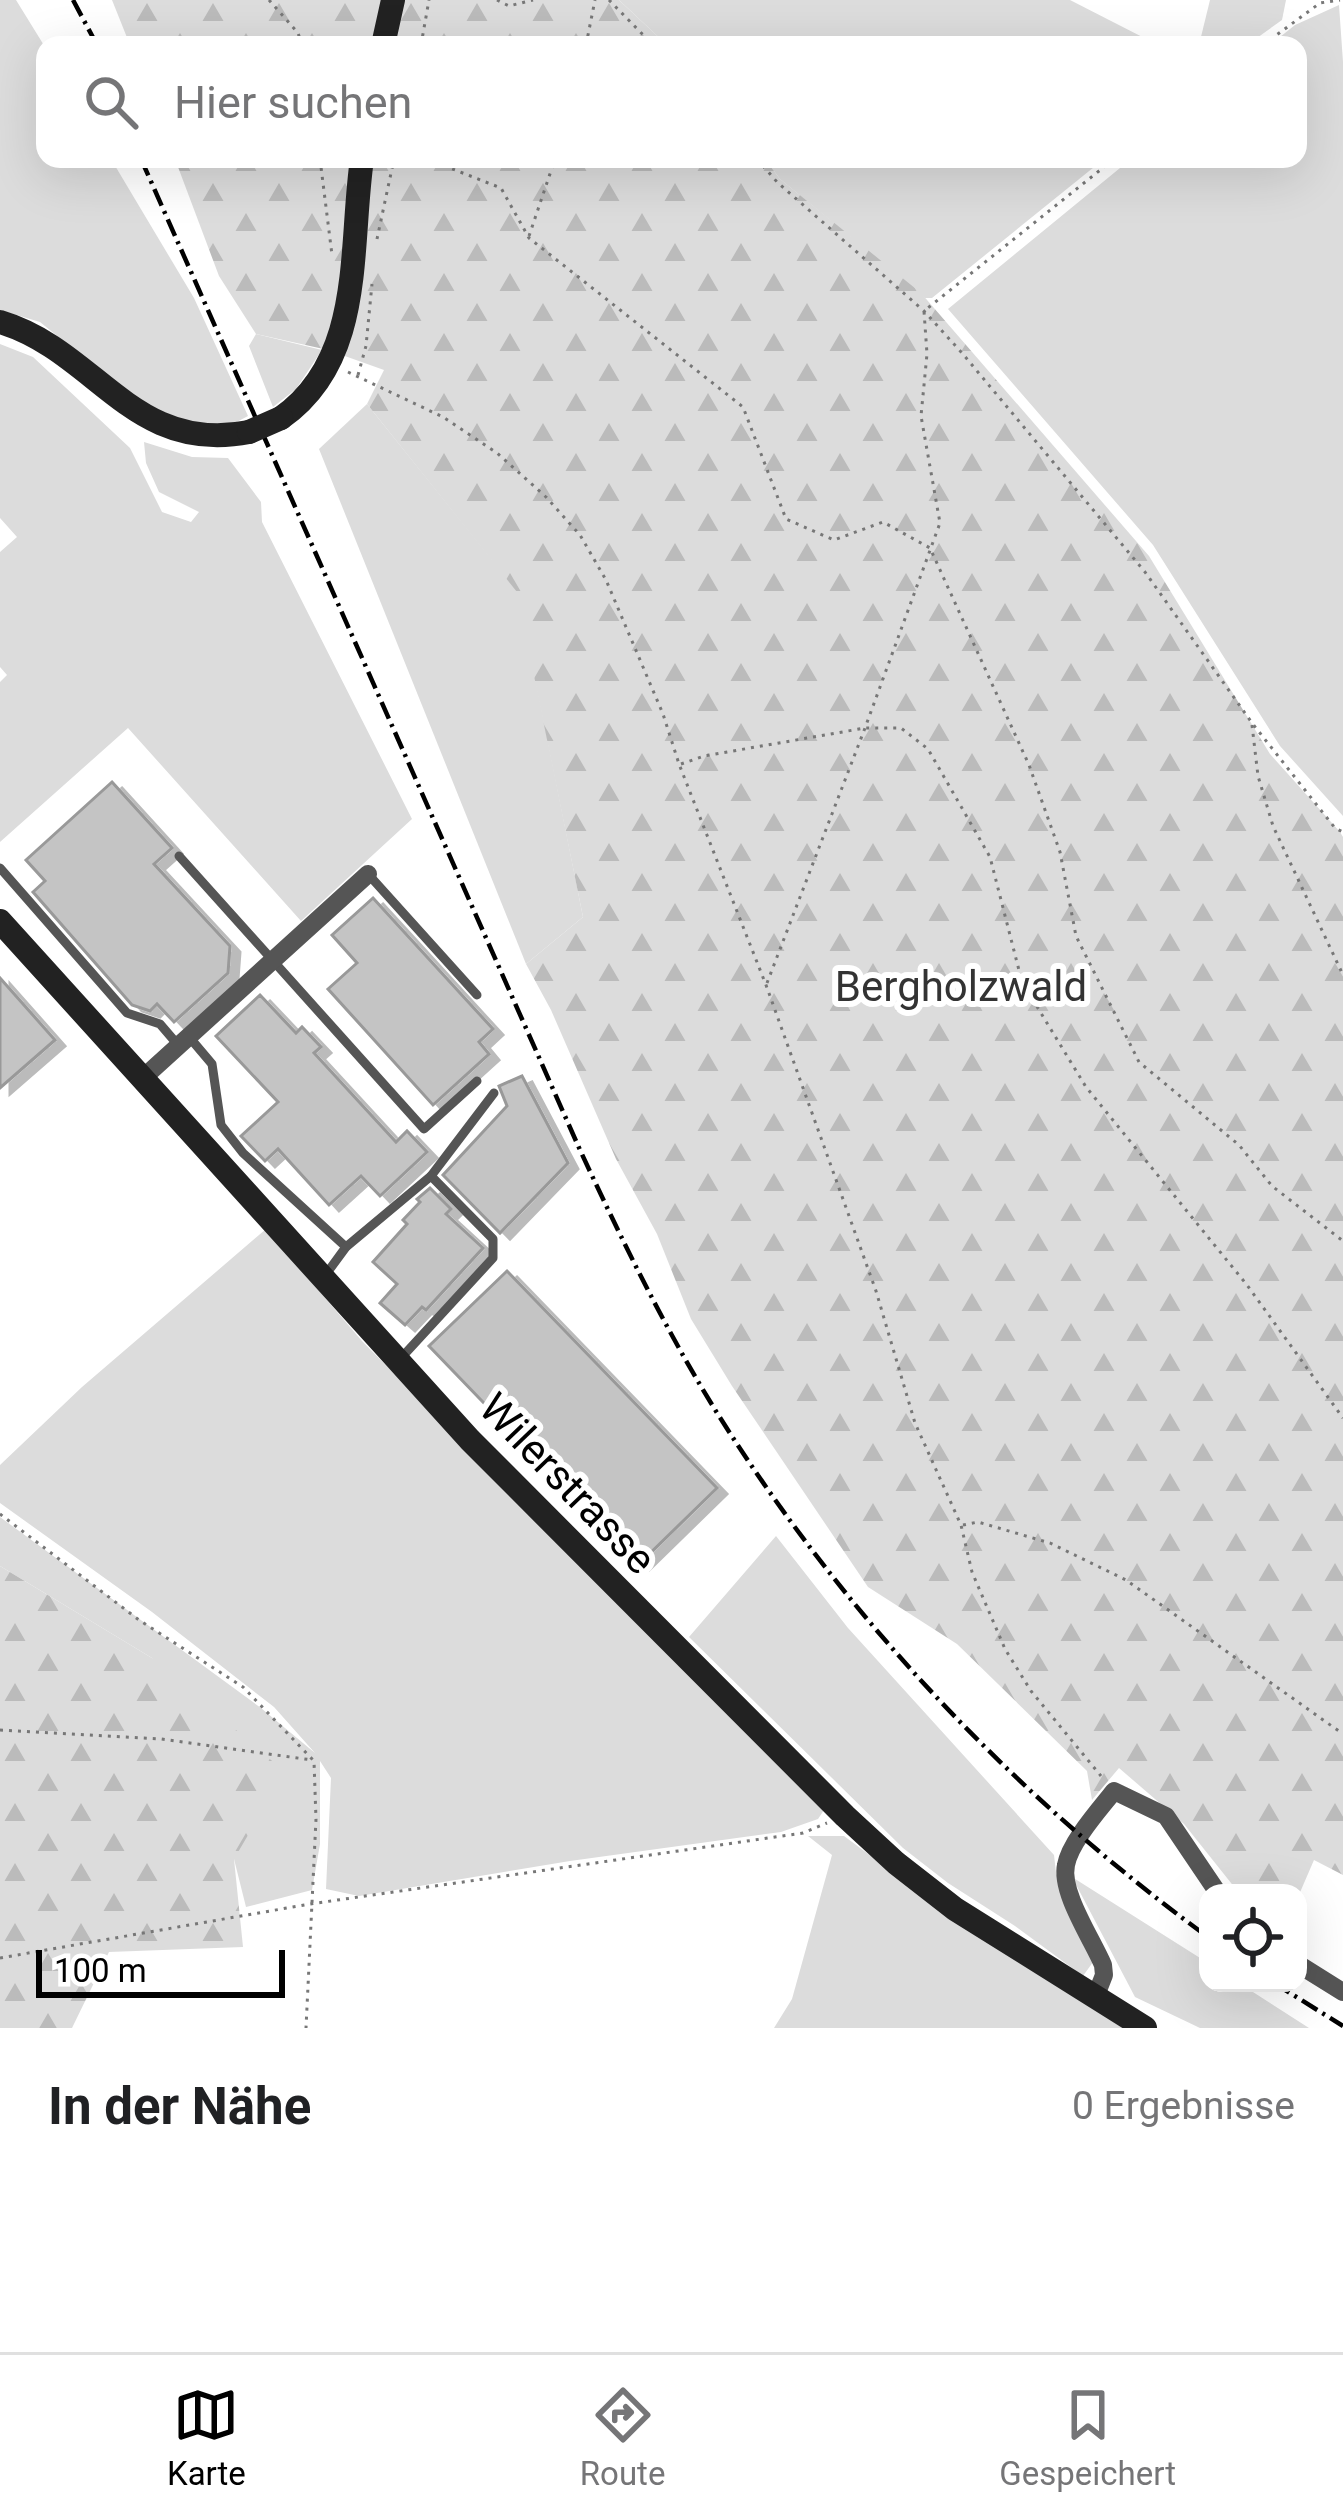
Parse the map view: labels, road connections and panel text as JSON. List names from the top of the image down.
{
  "streets": {
    "main road": ["Wilerstrasse"]
  },
  "parks": ["Bergholzwald"],
  "scale_bar": "100 m",
  "page": {
    "search": "Hier suchen",
    "scale": "100 m",
    "heading": ["In der Nähe", "0 Ergebnisse"],
    "nav": ["Karte", "Route", "Gespeichert"]
  }
}
